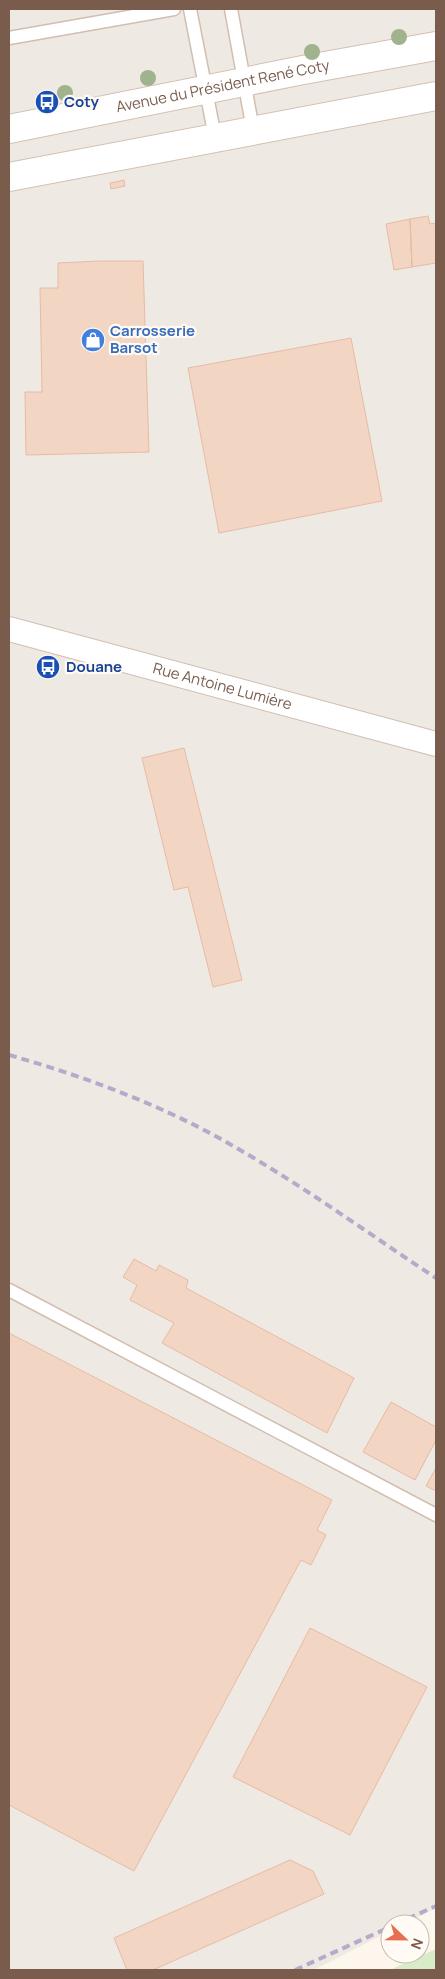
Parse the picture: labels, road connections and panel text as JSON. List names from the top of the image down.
{
  "streets": {
    "main road": ["Avenue du Président René Coty"],
    "street": ["Rue Antoine Lumière"]
  },
  "places": {
    "bus stop": ["Coty", "Douane"],
    "shop": ["Carrosserie Barsot"]
  },
  "north": "right"
}
